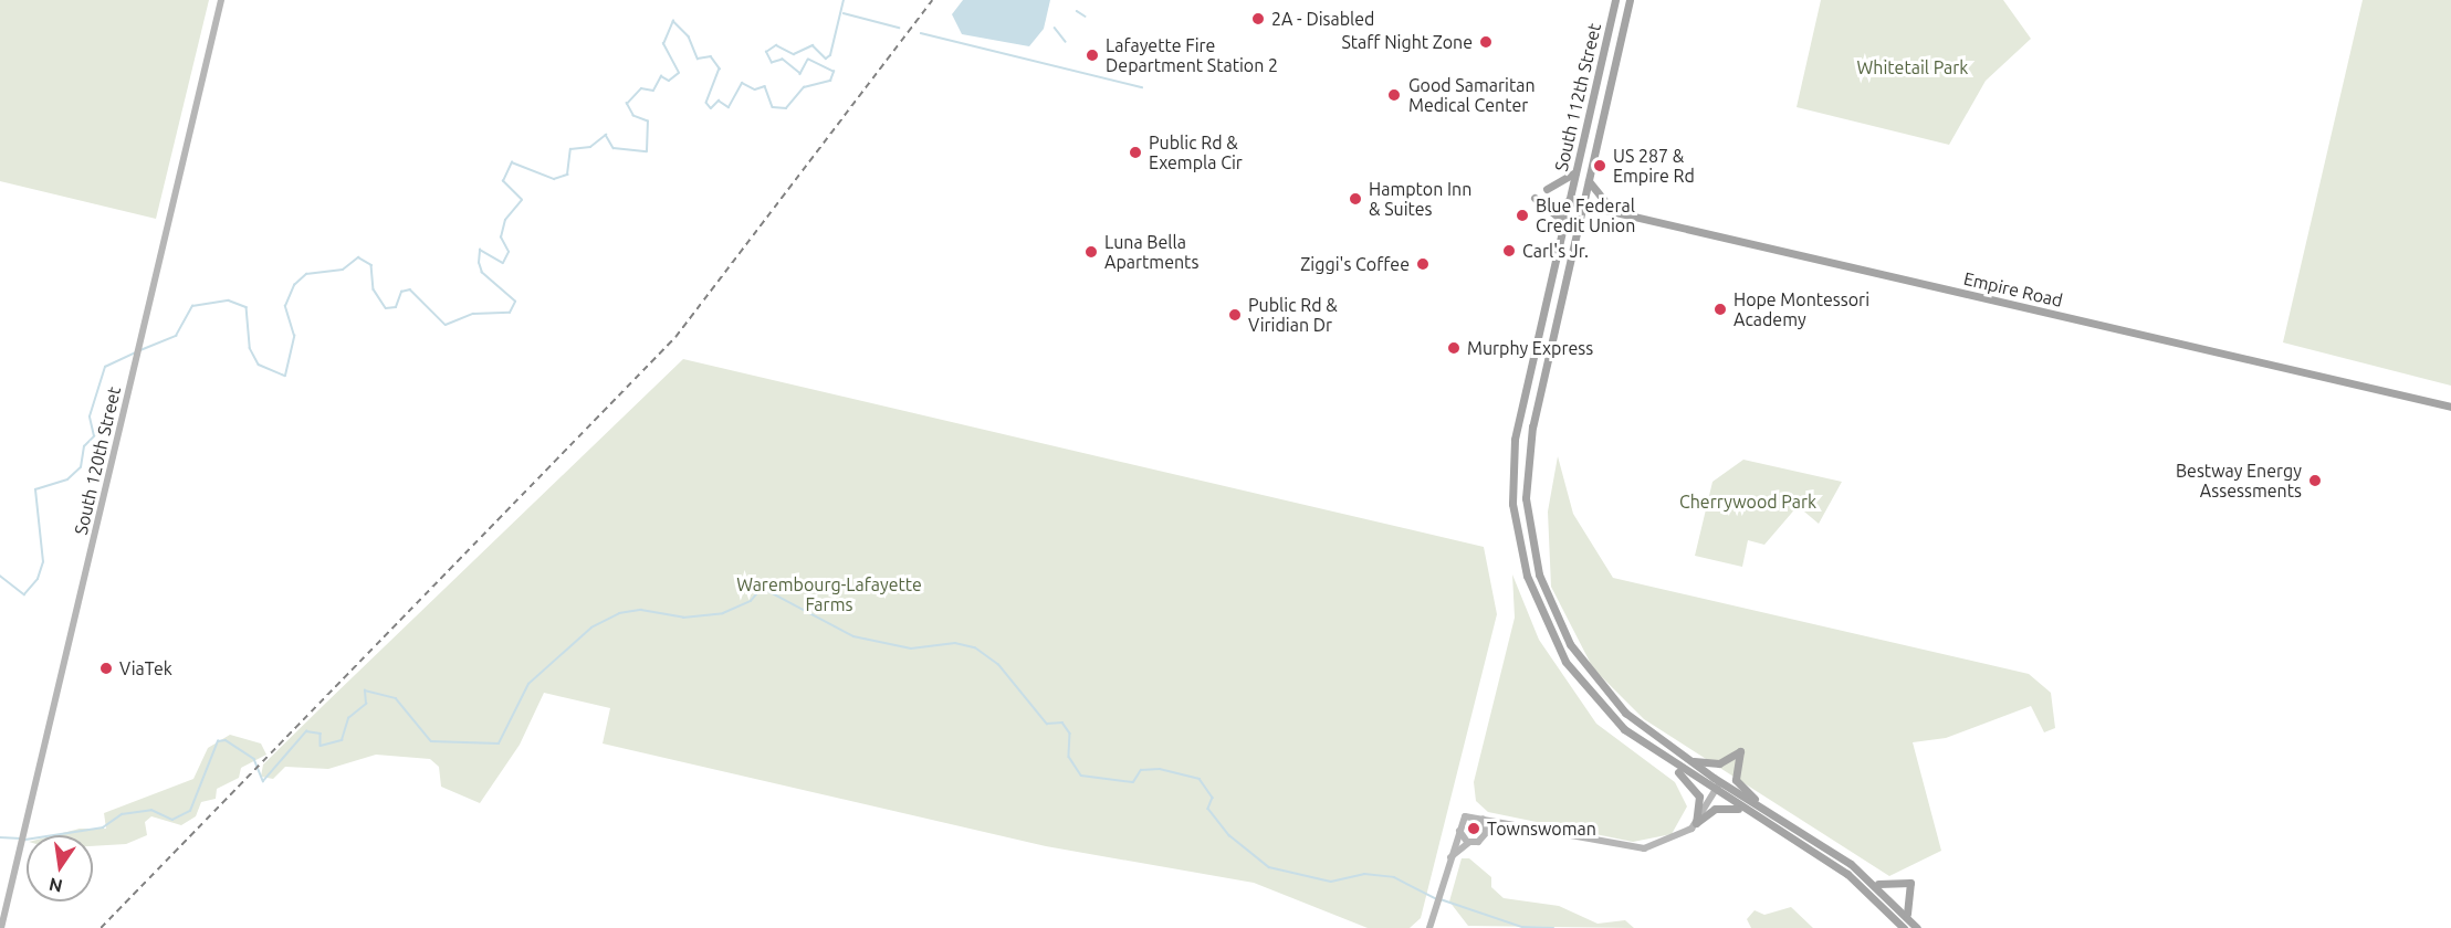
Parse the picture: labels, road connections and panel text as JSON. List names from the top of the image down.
{
  "streets": {
    "main road": ["South 112th Street", "Empire Road", "South 120th Street"]
  },
  "crossings": [
    ["South 112th Street", "Empire Road"]
  ],
  "parks": ["Whitetail Park", "Cherrywood Park", "Warembourg-Lafayette Farms"],
  "places": [
    "2A - Disabled",
    "Staff Night Zone",
    "Lafayette Fire Department Station 2",
    "Good Samaritan Medical Center",
    "Public Rd & Exempla Cir",
    "US 287 & Empire Rd",
    "Hampton Inn & Suites",
    "Blue Federal Credit Union",
    "Carl's Jr.",
    "Luna Bella Apartments",
    "Ziggi's Coffee",
    "Hope Montessori Academy",
    "Public Rd & Viridian Dr",
    "Murphy Express",
    "Bestway Energy Assessments",
    "ViaTek",
    "Townswoman"
  ],
  "north": "bottom"
}
